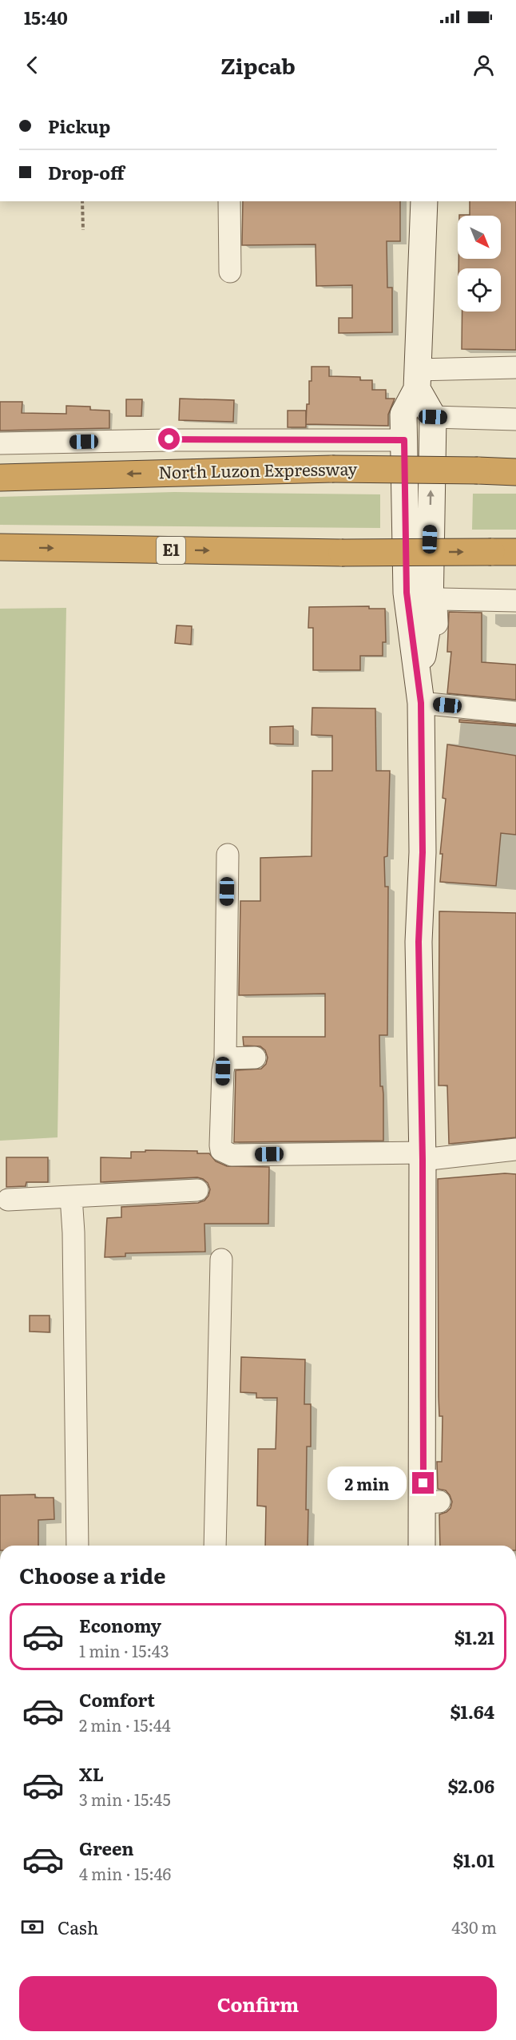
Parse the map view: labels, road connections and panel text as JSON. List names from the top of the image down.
{
  "streets": {
    "highway": ["North Luzon Expressway", "E1"]
  },
  "north": "bottom right",
  "page": {
    "status": "15:40",
    "header": "Zipcab",
    "banner": ["Pickup", "Drop-off"],
    "bubble": "2 min",
    "heading": "Choose a ride",
    "list": [
      {
        "name": "Economy",
        "note": "1 min · 15:43",
        "value": "$1.21"
      },
      {
        "name": "Comfort",
        "note": "2 min · 15:44",
        "value": "$1.64"
      },
      {
        "name": "XL",
        "note": "3 min · 15:45",
        "value": "$2.06"
      },
      {
        "name": "Green",
        "note": "4 min · 15:46",
        "value": "$1.01"
      }
    ],
    "pay": ["Cash", "430 m"],
    "buttons": "Confirm"
  }
}
